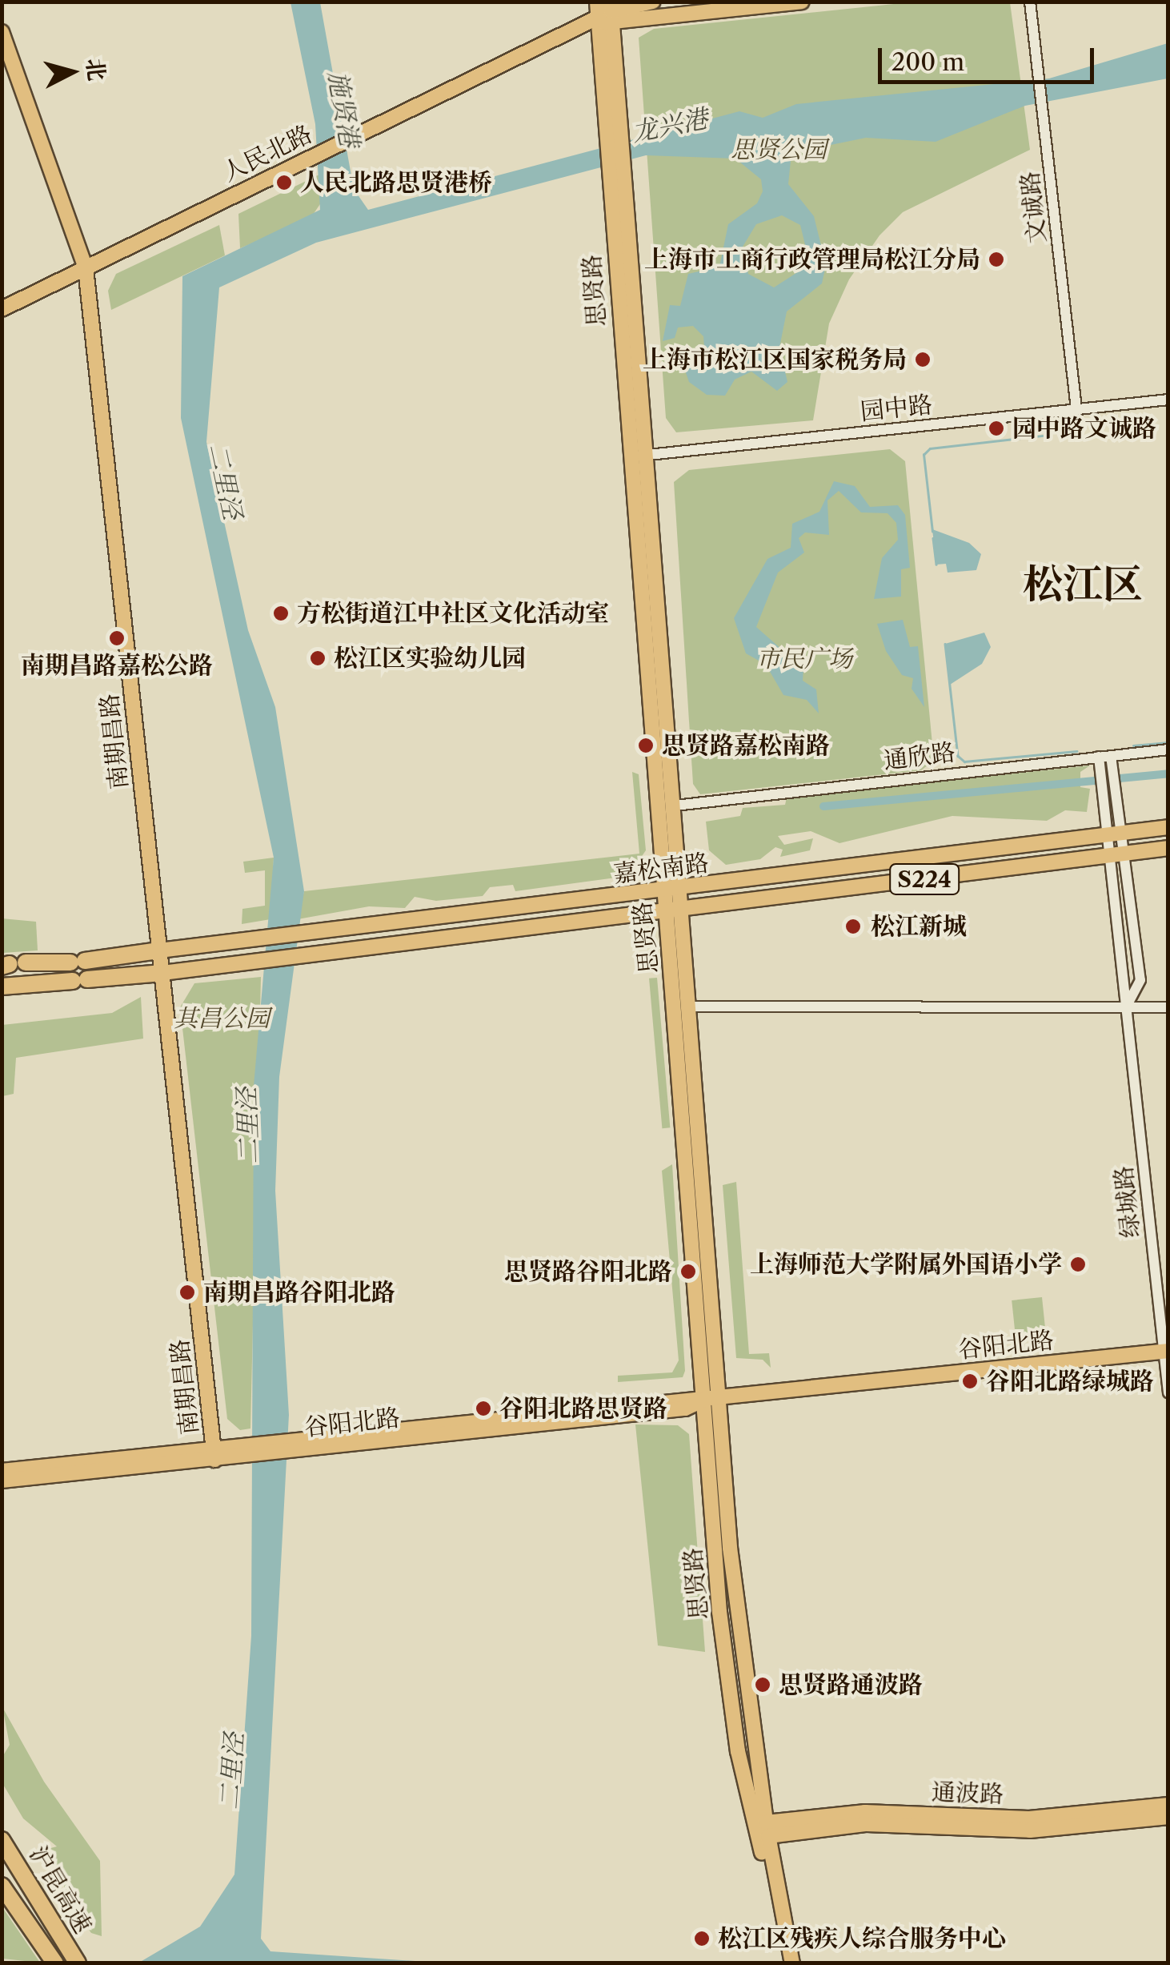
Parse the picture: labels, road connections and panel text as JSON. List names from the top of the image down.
{
  "streets": {
    "highway": ["沪昆高速"],
    "main road": [
      "人民北路",
      "思贤路",
      "南期昌路",
      "嘉松南路",
      "S224",
      "谷阳北路",
      "通波路"
    ],
    "street": [
      "文诚路",
      "园中路",
      "通欣路",
      "绿城路"
    ]
  },
  "crossings": [
    ["人民北路", "思贤路"],
    ["人民北路", "南期昌路"],
    ["文诚路", "园中路"],
    ["思贤路", "园中路"],
    ["思贤路", "通欣路"],
    ["思贤路", "嘉松南路"],
    ["思贤路", "谷阳北路"],
    ["思贤路", "通波路"],
    ["南期昌路", "嘉松南路"],
    ["南期昌路", "谷阳北路"],
    ["通欣路", "绿城路"],
    ["嘉松南路", "绿城路"],
    ["绿城路", "谷阳北路"]
  ],
  "districts": ["松江区"],
  "water": ["施贤港", "龙兴港", "二里泾"],
  "parks": ["思贤公园", "市民广场", "其昌公园"],
  "places": [
    "人民北路思贤港桥",
    "上海市工商行政管理局松江分局",
    "上海市松江区国家税务局",
    "园中路文诚路",
    "方松街道江中社区文化活动室",
    "南期昌路嘉松公路",
    "松江区实验幼儿园",
    "思贤路嘉松南路",
    "松江新城",
    "上海师范大学附属外国语小学",
    "思贤路谷阳北路",
    "南期昌路谷阳北路",
    "谷阳北路绿城路",
    "谷阳北路思贤路",
    "思贤路通波路",
    "松江区残疾人综合服务中心"
  ],
  "scale_bar": "200 m",
  "north": "right"
}
